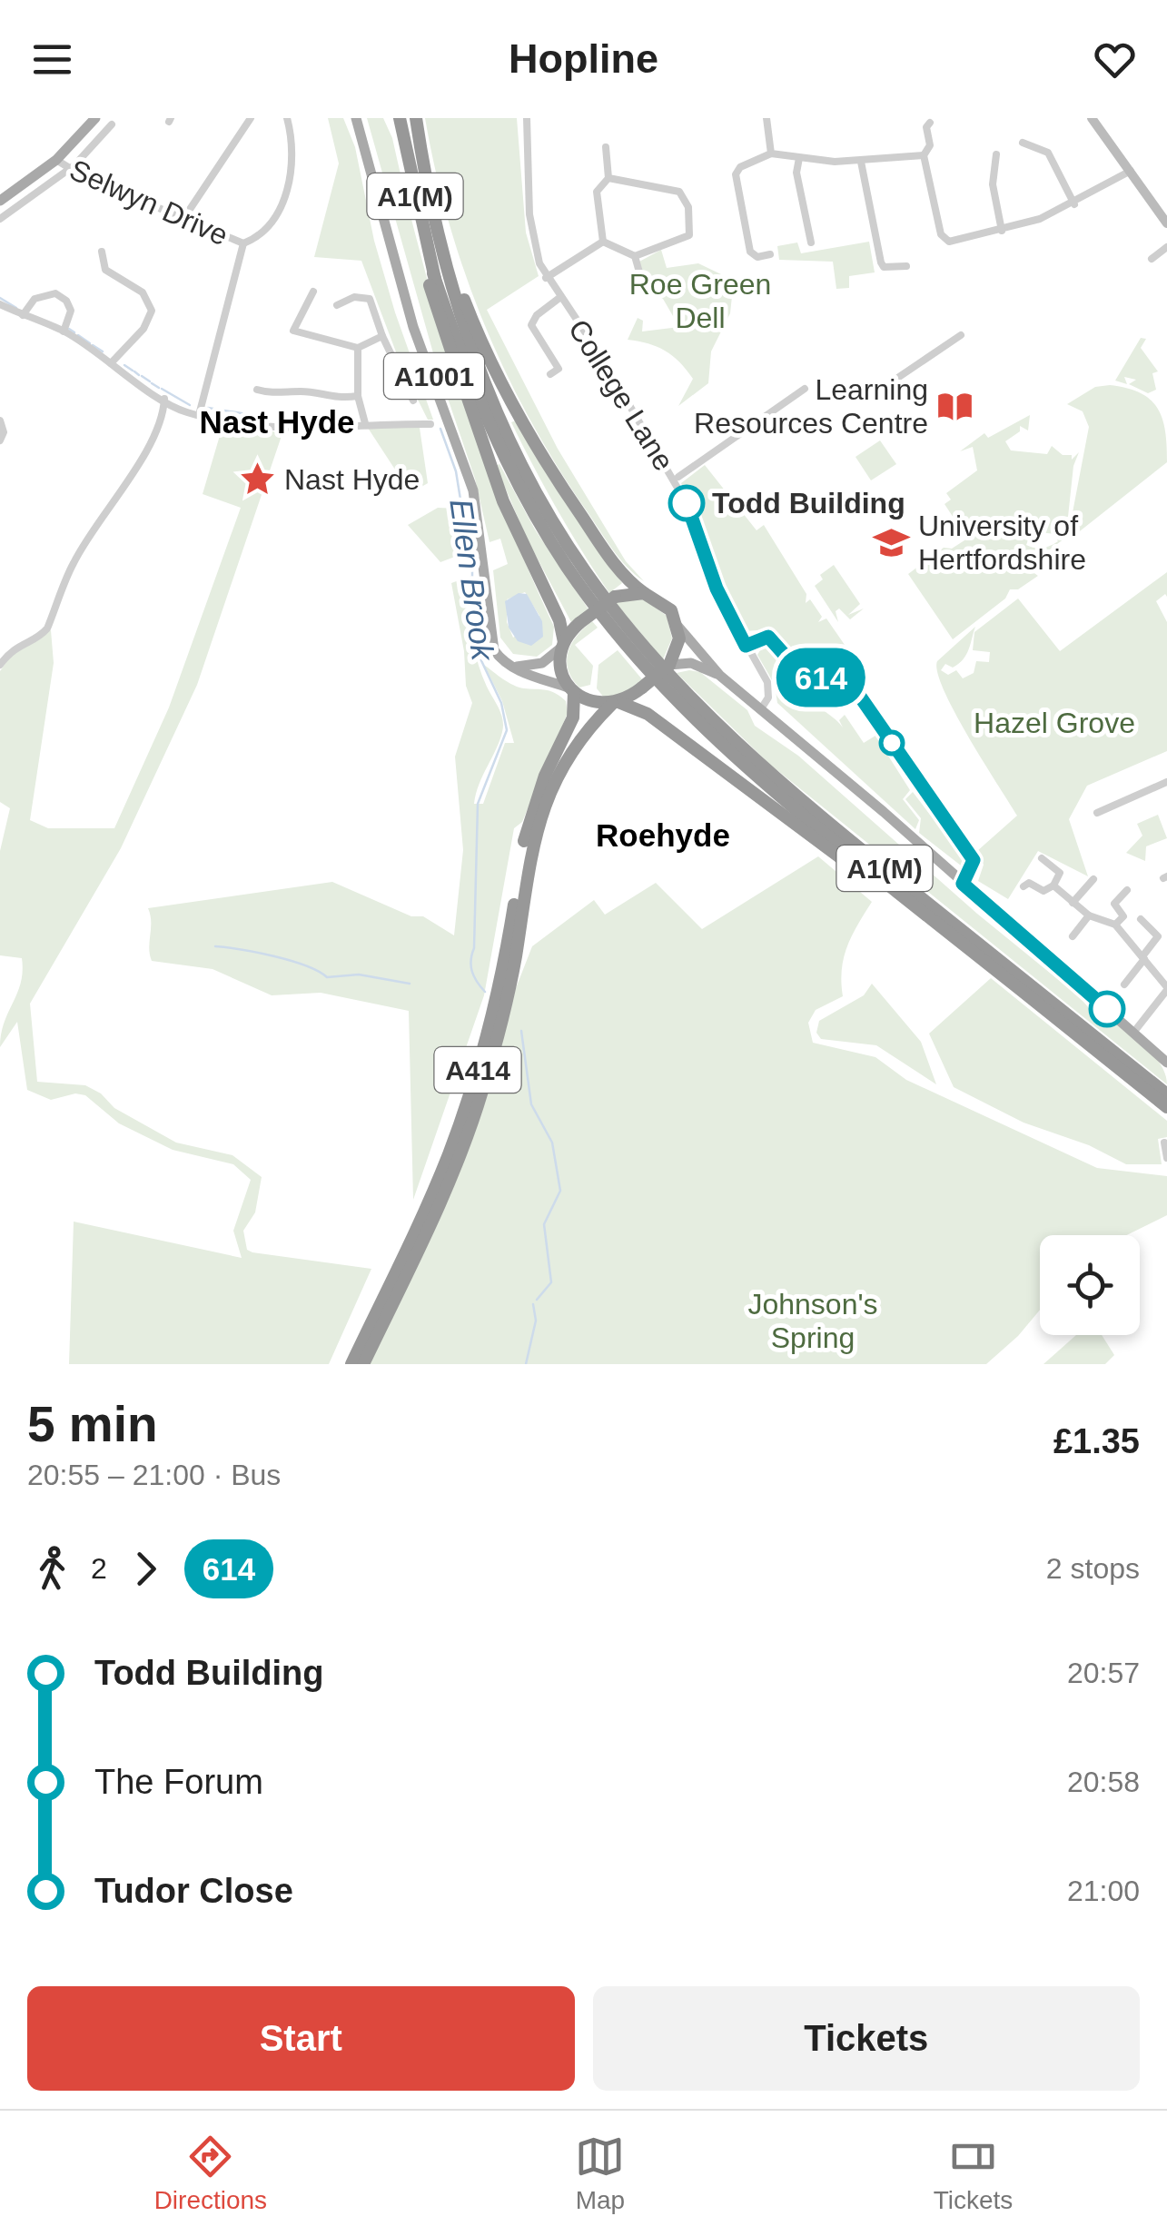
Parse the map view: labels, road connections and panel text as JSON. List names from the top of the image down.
{
  "streets": {
    "highway": ["A1(M)", "A414"],
    "main road": ["A1001"],
    "street": ["Selwyn Drive", "College Lane"]
  },
  "districts": ["Nast Hyde", "Roehyde"],
  "water": ["Ellen Brook"],
  "parks": ["Roe Green Dell", "Hazel Grove", "Johnson's Spring"],
  "places": {
    "library": ["Learning Resources Centre"],
    "place": ["Nast Hyde"],
    "other": ["Todd Building"],
    "school or university": ["University of Hertfordshire"]
  },
  "lines": ["bus line 614"],
  "page": {
    "header": "Hopline",
    "on_map": "614",
    "heading": ["5 min", "20:55 – 21:00 · Bus", "£1.35"],
    "legs": ["2", "614", "2 stops"],
    "list": [
      {
        "name": "Todd Building",
        "value": "20:57"
      },
      {
        "name": "The Forum",
        "value": "20:58"
      },
      {
        "name": "Tudor Close",
        "value": "21:00"
      }
    ],
    "buttons": ["Start", "Tickets"],
    "tabs": ["Directions", "Map", "Tickets"]
  }
}
